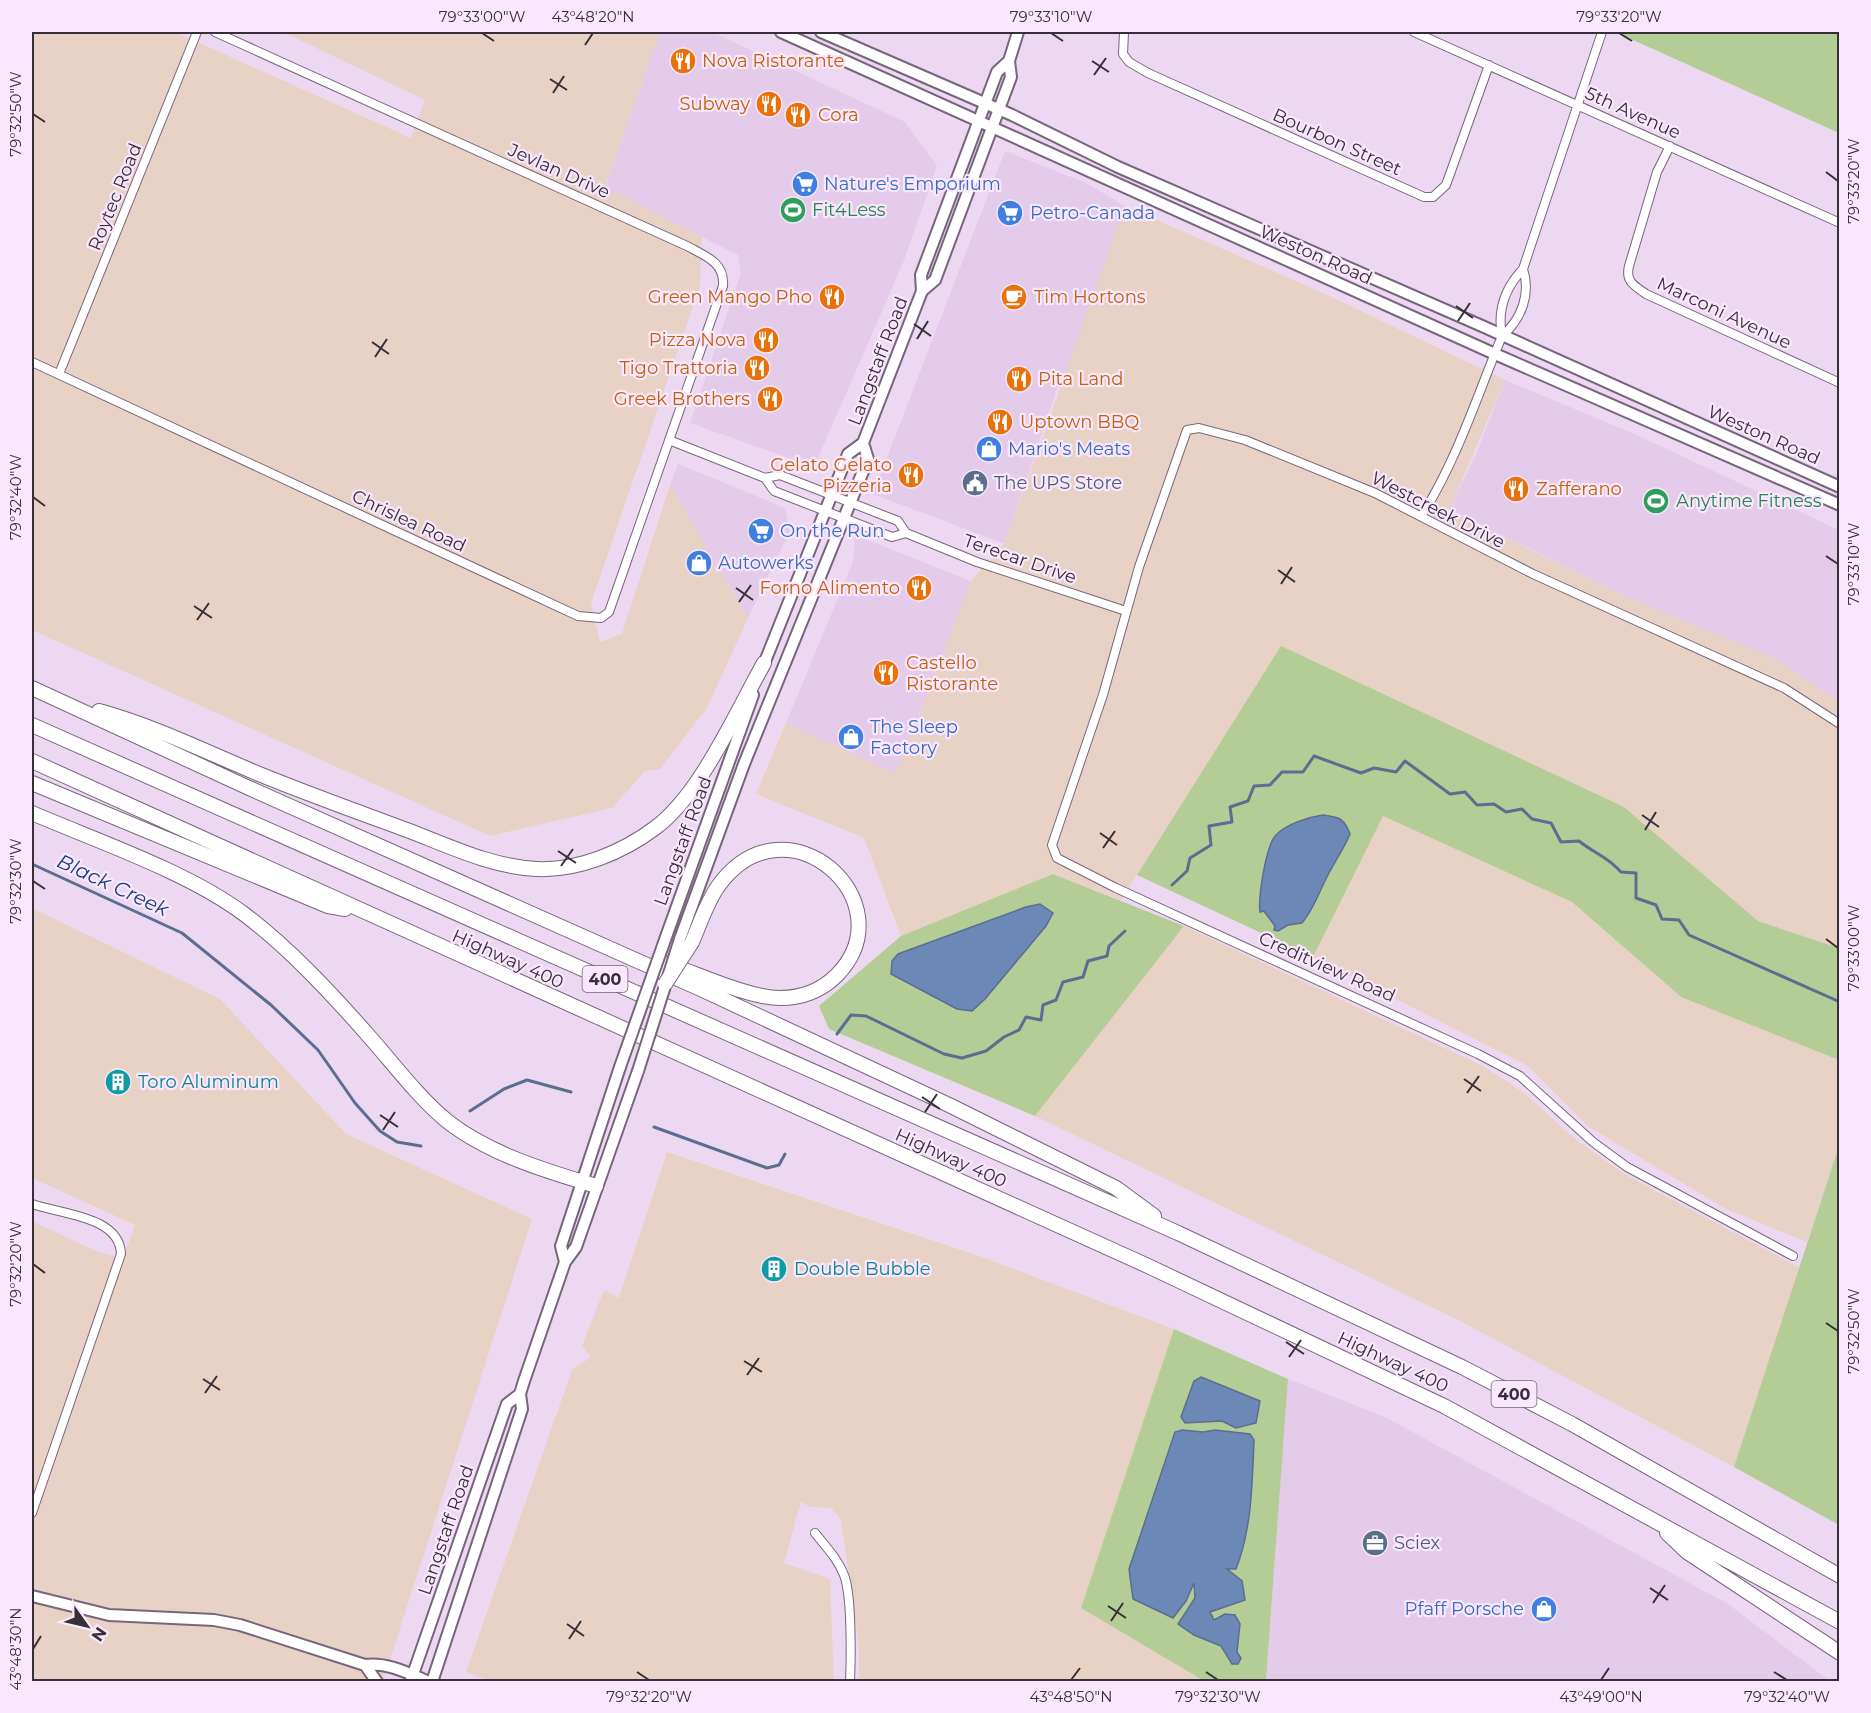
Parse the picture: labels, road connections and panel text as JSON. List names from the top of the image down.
{
  "streets": {
    "highway": ["Highway 400", "400"],
    "main road": ["Weston Road", "Langstaff Road"],
    "street": [
      "5th Avenue",
      "Bourbon Street",
      "Jevlan Drive",
      "Roytec Road",
      "Marconi Avenue",
      "Westcreek Drive",
      "Chrislea Road",
      "Terecar Drive",
      "Creditview Road"
    ]
  },
  "crossings": [
    ["5th Avenue", "Bourbon Street"],
    ["5th Avenue", "Marconi Avenue"],
    ["Jevlan Drive", "Chrislea Road"],
    ["Roytec Road", "Chrislea Road"],
    ["Weston Road", "Langstaff Road"],
    ["Langstaff Road", "Terecar Drive"],
    ["Westcreek Drive", "Terecar Drive"],
    ["Westcreek Drive", "Creditview Road"],
    ["Terecar Drive", "Creditview Road"]
  ],
  "water": ["Black Creek"],
  "places": {
    "restaurant": [
      "Nova Ristorante",
      "Subway",
      "Cora",
      "Green Mango Pho",
      "Pizza Nova",
      "Tigo Trattoria",
      "Pita Land",
      "Greek Brothers",
      "Uptown BBQ",
      "Gelato Gelato Pizzeria",
      "Zafferano",
      "Forno Alimento",
      "Castello Ristorante"
    ],
    "supermarket": ["Nature's Emporium", "Petro-Canada", "On the Run"],
    "sports": ["Fit4Less", "Anytime Fitness"],
    "cafe": ["Tim Hortons"],
    "shop": [
      "Mario's Meats",
      "Autowerks",
      "The Sleep Factory",
      "Pfaff Porsche"
    ],
    "public building": ["The UPS Store"],
    "building": ["Toro Aluminum", "Double Bubble"],
    "office": ["Sciex"]
  },
  "north": "bottom right",
  "coordinates": [
    "79°33'00\"W",
    "43°48'20\"N",
    "79°33'10\"W",
    "79°33'20\"W",
    "79°32'50\"W",
    "79°32'40\"W",
    "79°32'30\"W",
    "79°32'20\"W",
    "43°48'30\"N",
    "43°48'50\"N",
    "43°49'00\"N"
  ]
}
